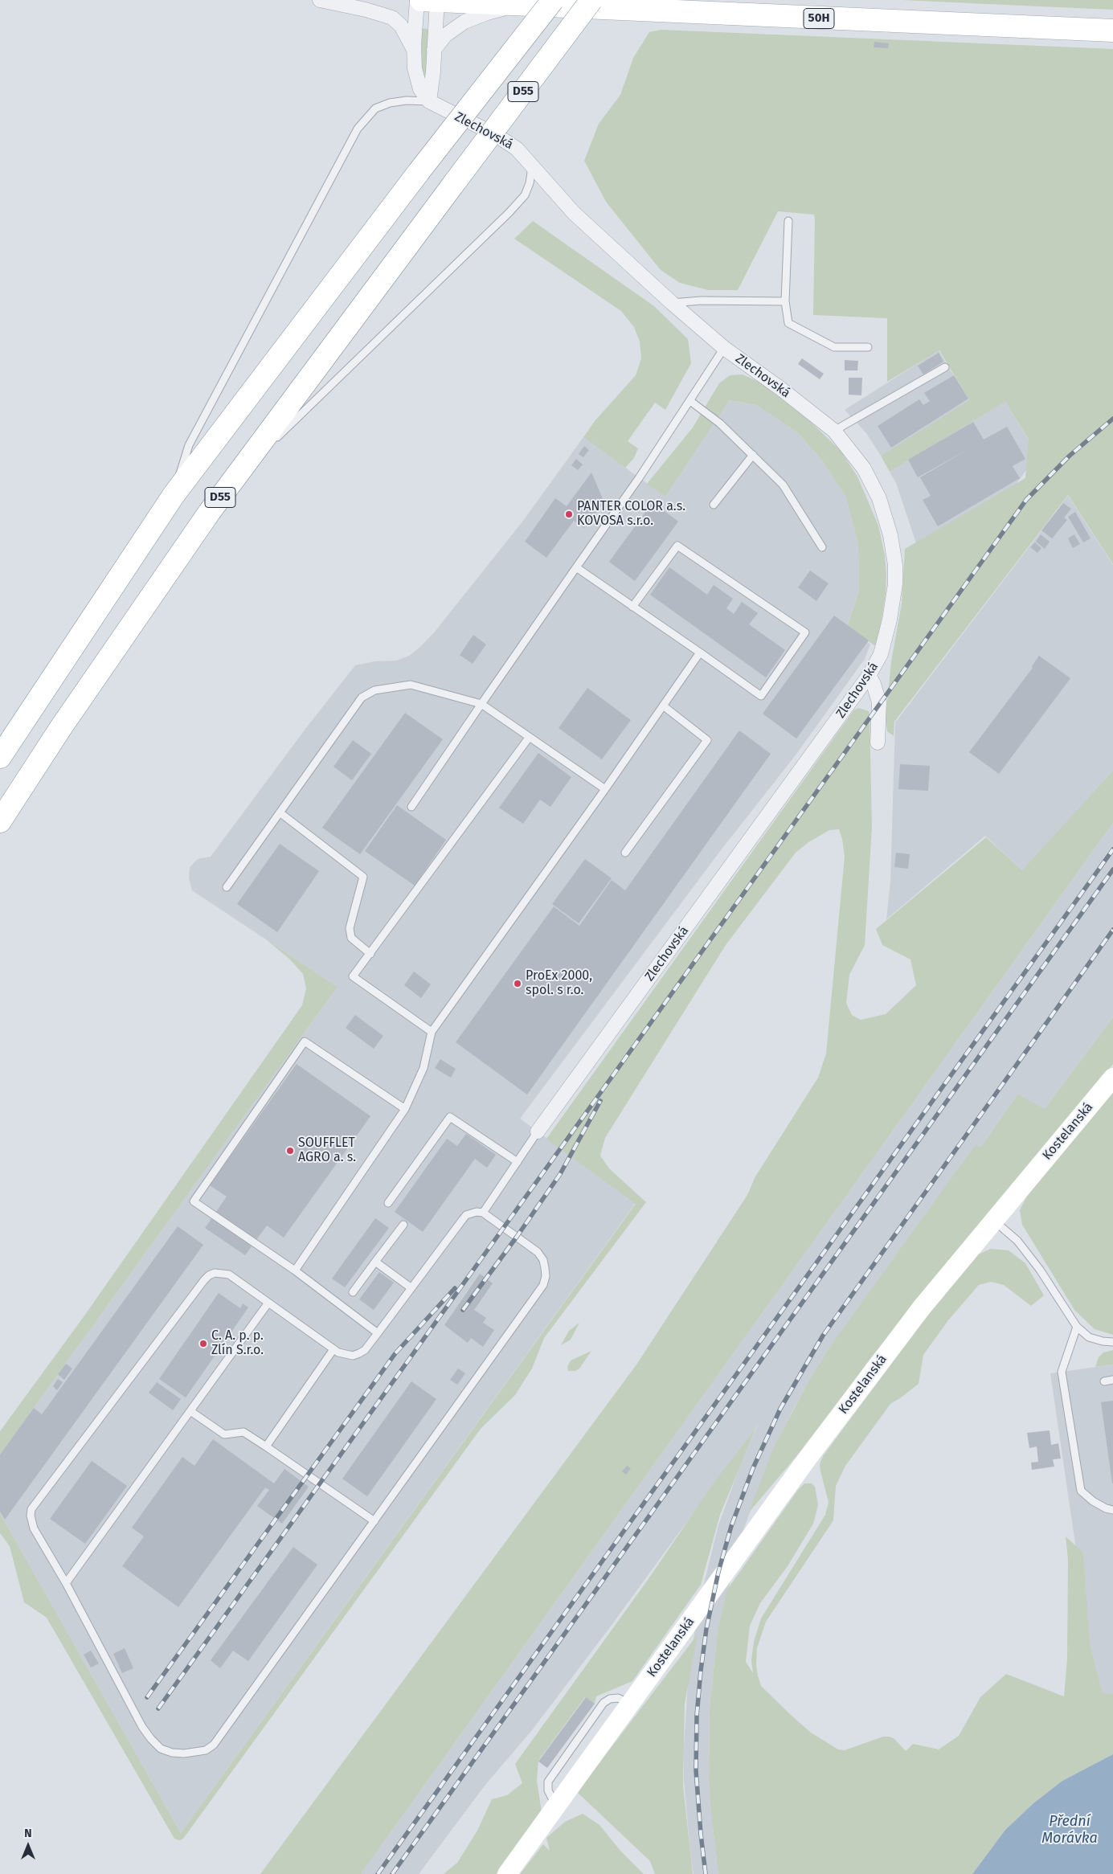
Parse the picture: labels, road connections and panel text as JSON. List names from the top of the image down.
{
  "streets": {
    "main road": ["50H", "D55", "Kostelanská"],
    "street": ["Zlechovská"]
  },
  "water": ["Přední Morávka"],
  "places": [
    "PANTER COLOR a.s. KOVOSA s.r.o.",
    "ProEx 2000, spol. s r.o.",
    "SOUFFLET AGRO a. s.",
    "C. A. p. p. Zlín S.r.o."
  ],
  "north": "top"
}
